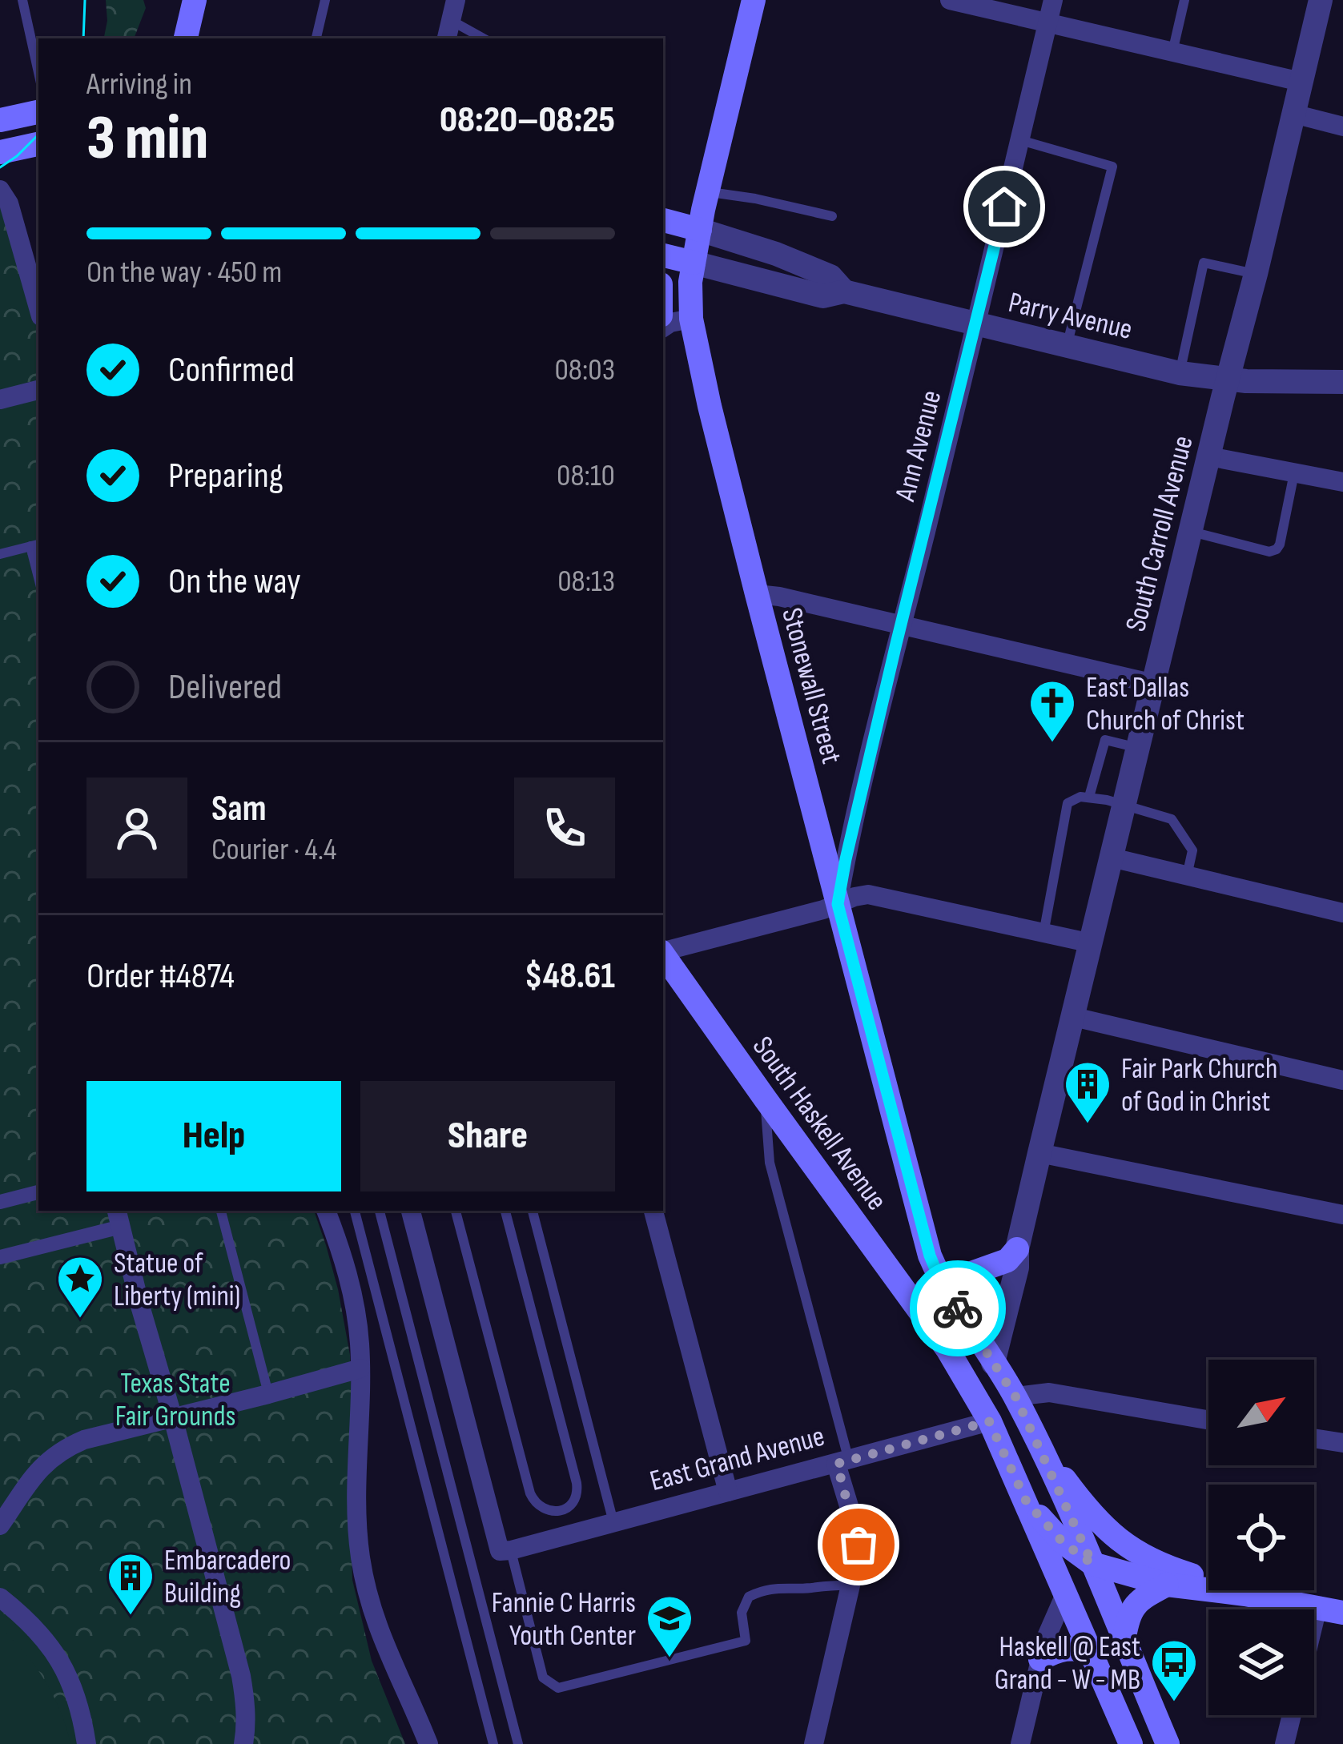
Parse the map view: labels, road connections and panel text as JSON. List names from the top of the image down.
{
  "streets": {
    "main road": ["Parry Avenue", "Stonewall Street", "South Haskell Avenue"],
    "street": ["Ann Avenue", "South Carroll Avenue", "East Grand Avenue"]
  },
  "crossings": [
    ["Parry Avenue", "Ann Avenue"],
    ["Parry Avenue", "South Carroll Avenue"],
    ["Parry Avenue", "Stonewall Street"],
    ["Ann Avenue", "Stonewall Street"],
    ["South Carroll Avenue", "Stonewall Street"],
    ["South Haskell Avenue", "East Grand Avenue"]
  ],
  "parks": ["Texas State Fair Grounds"],
  "places": {
    "church": ["East Dallas Church of Christ"],
    "building": ["Fair Park Church of God in Christ", "Embarcadero Building"],
    "place": ["Statue of Liberty (mini)"],
    "school or university": ["Fannie C Harris Youth Center"],
    "bus stop": ["Haskell @ East Grand - W - MB"]
  },
  "north": "top right",
  "page": {
    "heading": ["3 min", "Arriving in", "08:20–08:25"],
    "panel": [
      "Sam",
      "Courier · 4.4",
      "Order #4874",
      "$48.61"
    ],
    "bar": "On the way · 450 m",
    "list": [
      ["Confirmed", "08:03"],
      ["Preparing", "08:10"],
      ["On the way", "08:13"],
      "Delivered"
    ],
    "buttons": ["Help", "Share"]
  }
}
